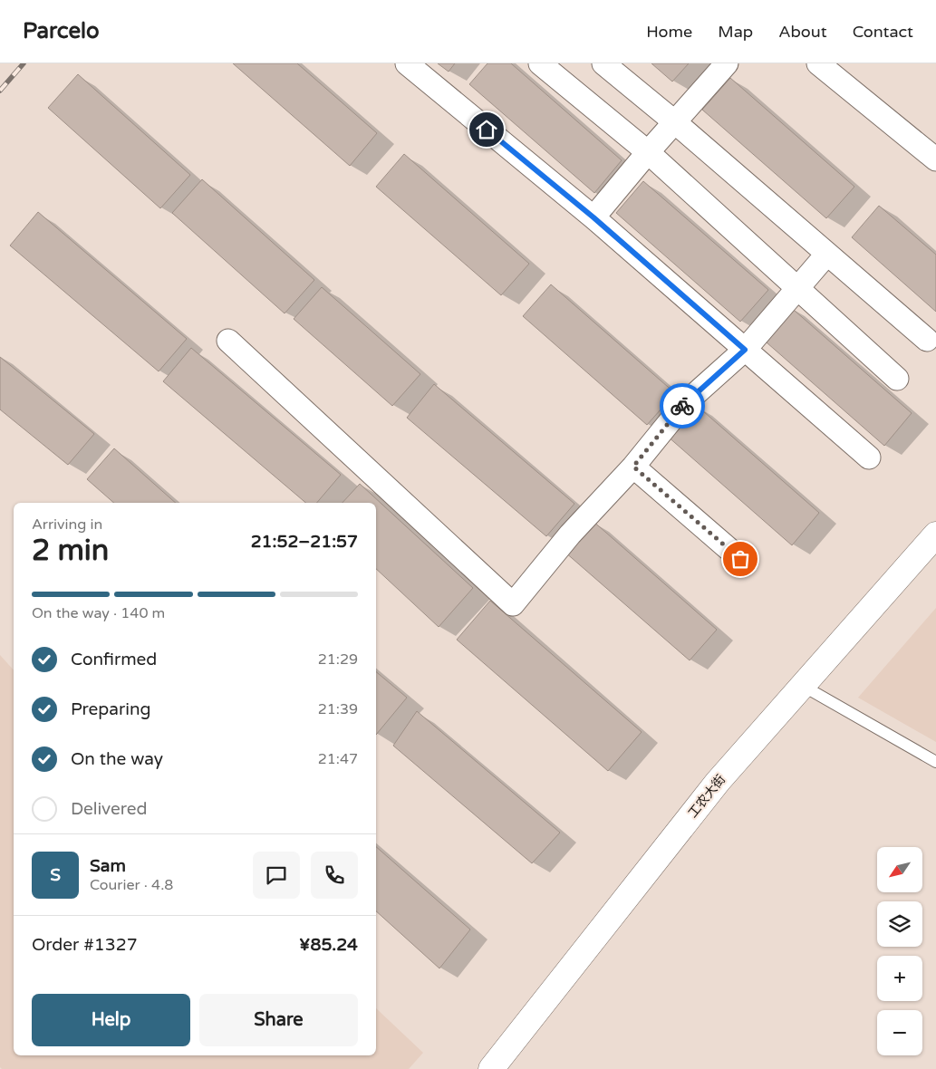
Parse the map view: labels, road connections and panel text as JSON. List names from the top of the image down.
{
  "streets": {
    "main road": ["工农大街"]
  },
  "north": "bottom left",
  "page": {
    "header": "Parcelo",
    "nav": [
      "Home",
      "Map",
      "About",
      "Contact"
    ],
    "heading": ["2 min", "Arriving in", "21:52–21:57"],
    "panel": [
      "Sam",
      "Courier · 4.8",
      "Order #1327",
      "¥85.24"
    ],
    "bar": "On the way · 140 m",
    "list": [
      ["Confirmed", "21:29"],
      ["Preparing", "21:39"],
      ["On the way", "21:47"],
      "Delivered"
    ],
    "map_buttons": ["+", "−"],
    "round": "S",
    "buttons": ["Help", "Share"]
  }
}
